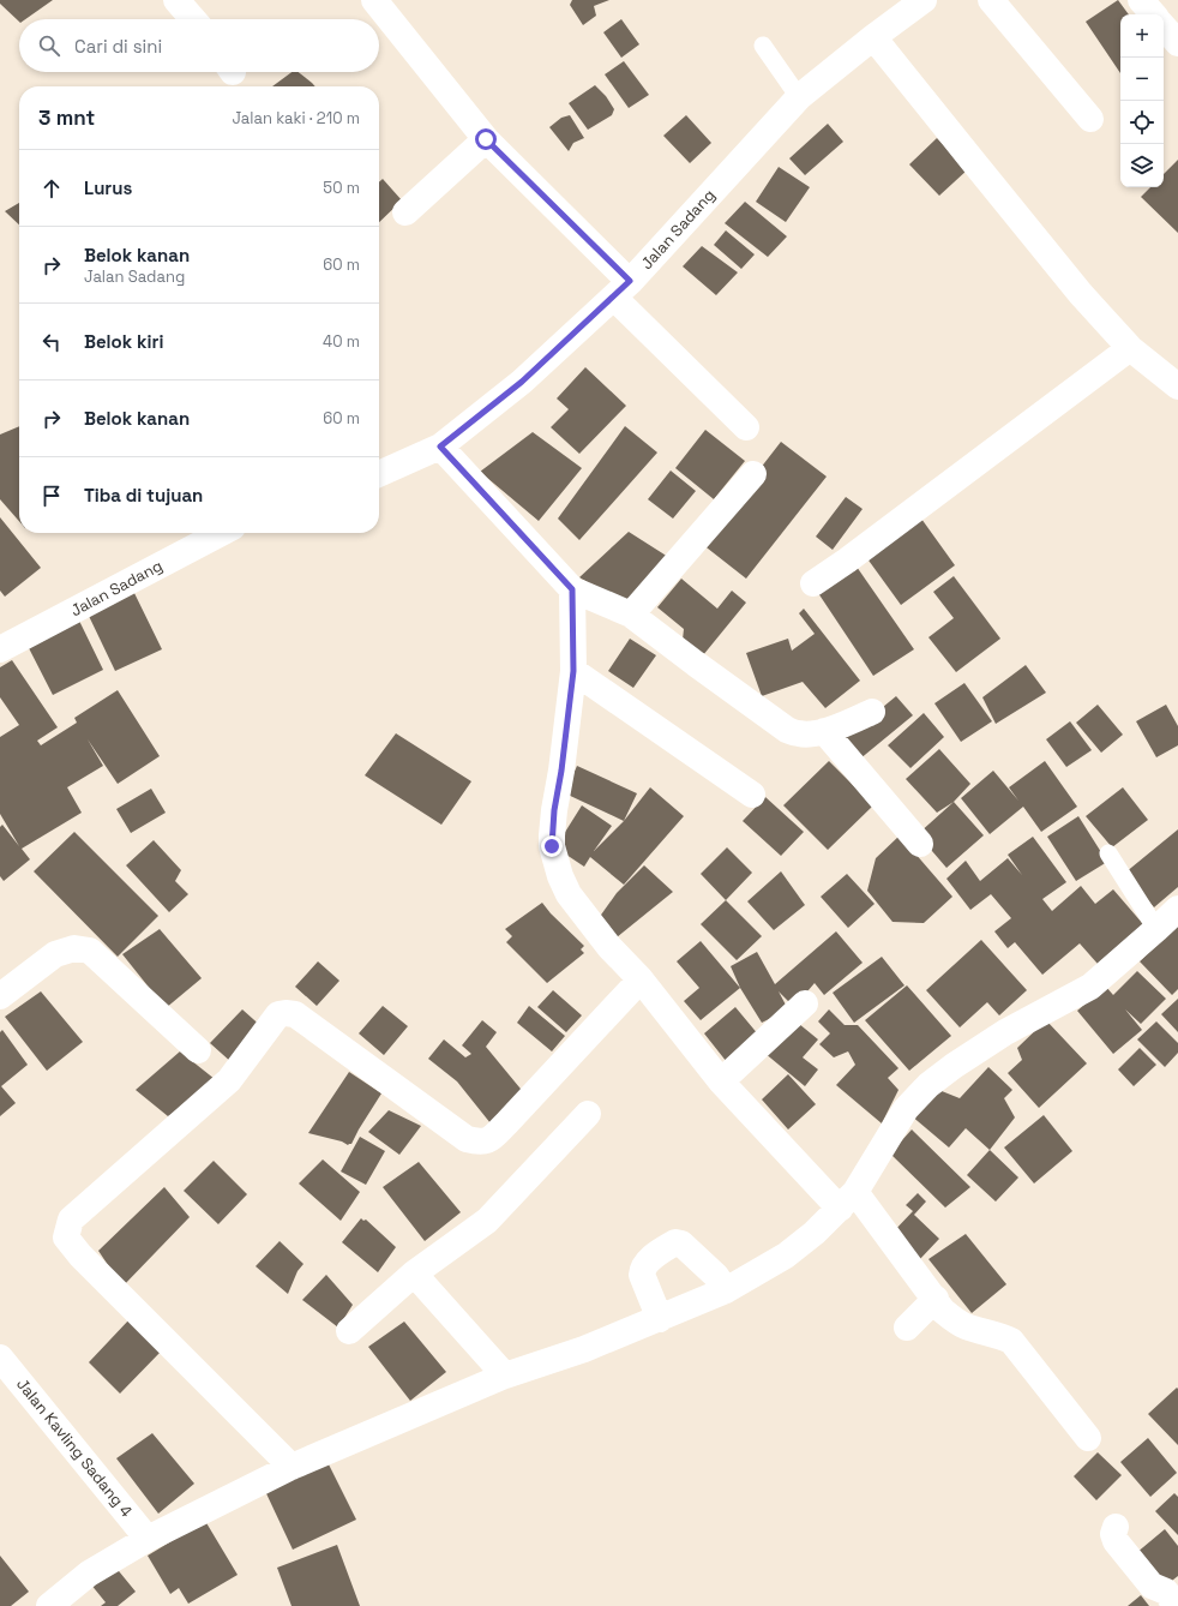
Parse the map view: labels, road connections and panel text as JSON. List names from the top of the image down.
{
  "streets": {
    "street": ["Jalan Sadang", "Jalan Kavling Sadang 4"]
  },
  "page": {
    "map_buttons": ["+", "−"],
    "search": "Cari di sini",
    "heading": ["3 mnt", "Jalan kaki · 210 m"],
    "list": [
      ["Lurus", "50 m"],
      ["Belok kanan", "Jalan Sadang", "60 m"],
      ["Belok kiri", "40 m"],
      ["Belok kanan", "60 m"],
      "Tiba di tujuan"
    ]
  }
}
